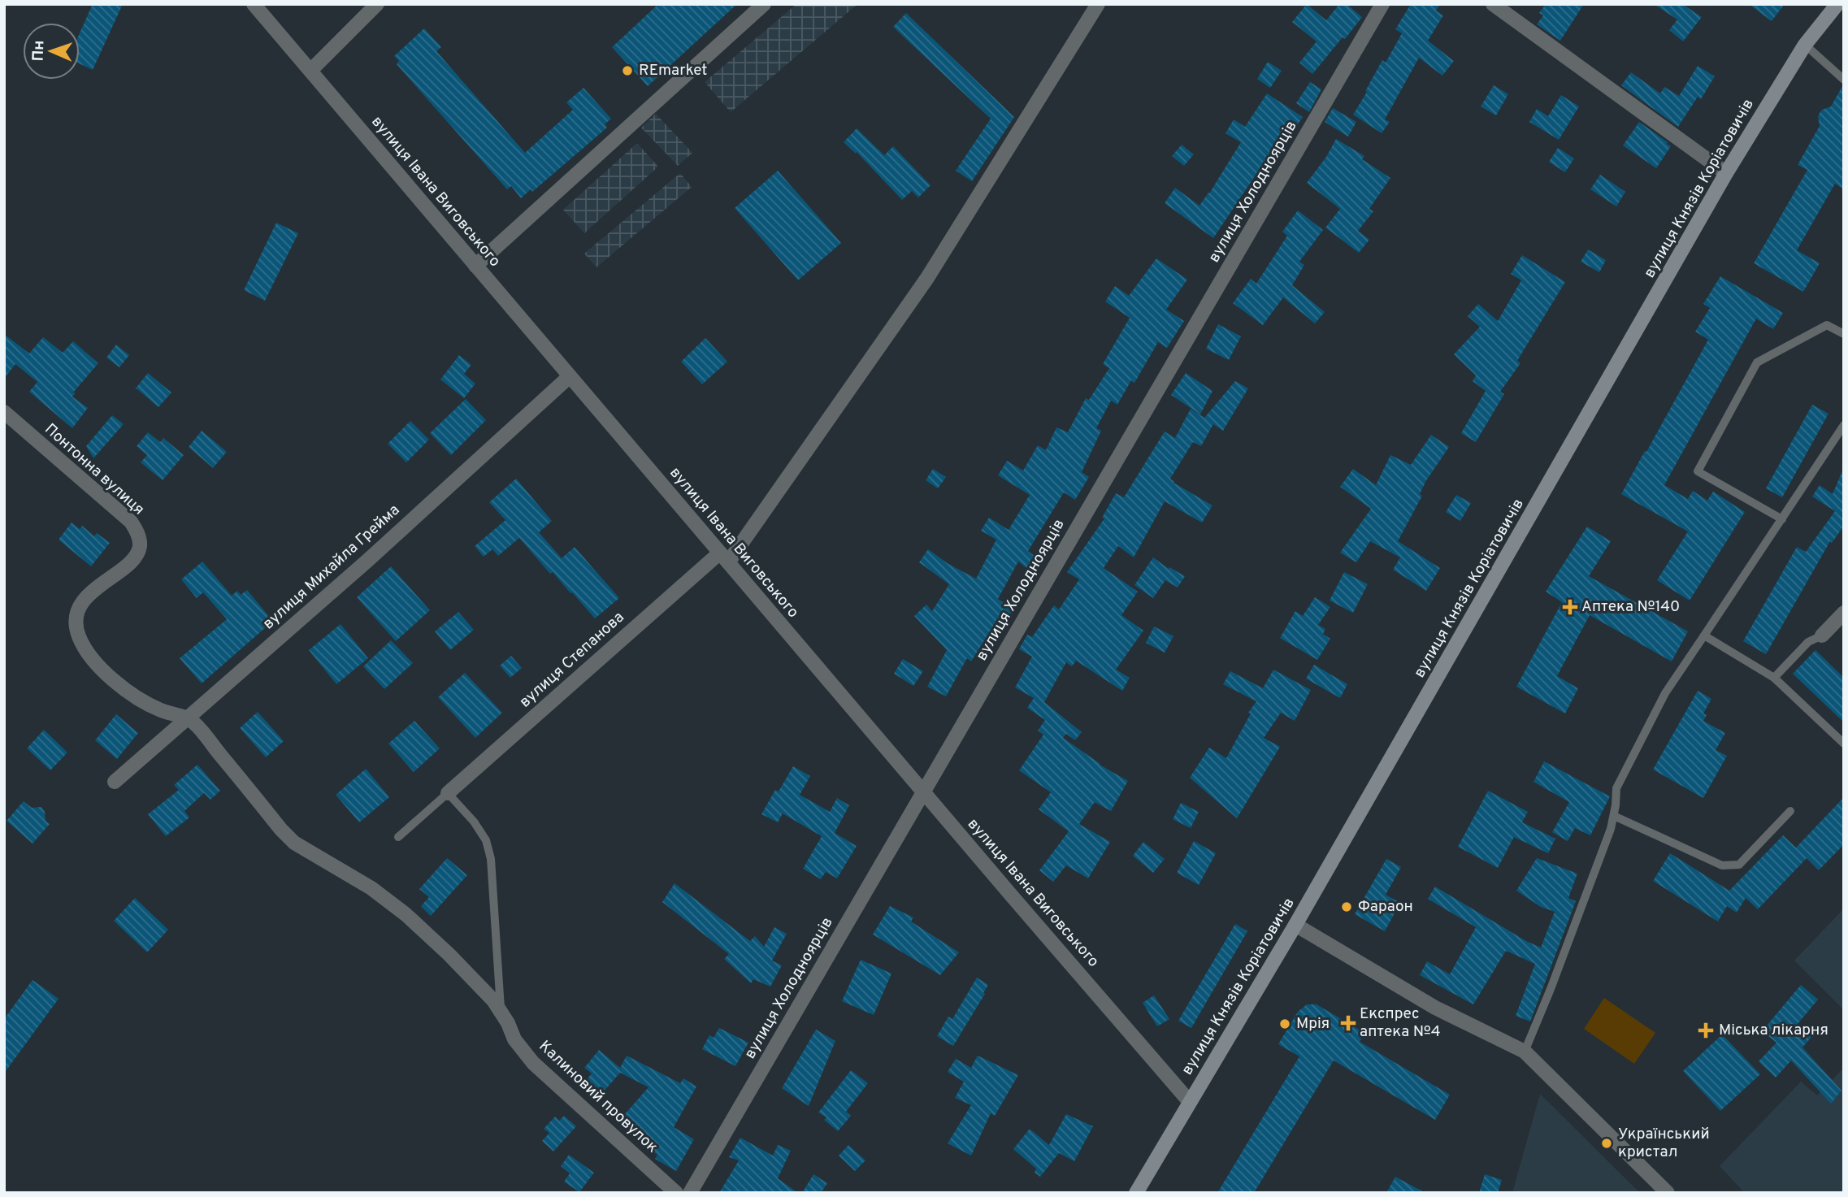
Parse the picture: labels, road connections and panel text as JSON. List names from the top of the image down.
{
  "streets": {
    "main road": ["вулиця Князів Коріатовичів"],
    "street": [
      "вулиця Івана Виговського",
      "вулиця Холодноярців",
      "Понтонна вулиця",
      "вулиця Михайла Грейма",
      "вулиця Степанова",
      "Калиновий провулок"
    ]
  },
  "crossings": [
    ["вулиця Князів Коріатовичів", "вулиця Івана Виговського"],
    ["вулиця Івана Виговського", "вулиця Холодноярців"],
    ["вулиця Івана Виговського", "вулиця Михайла Грейма"],
    ["вулиця Івана Виговського", "вулиця Степанова"],
    ["Понтонна вулиця", "вулиця Михайла Грейма"],
    ["Понтонна вулиця", "Калиновий провулок"],
    ["вулиця Михайла Грейма", "Калиновий провулок"]
  ],
  "places": {
    "other": [
      "REmarket",
      "Фараон",
      "Мрія",
      "Український кристал"
    ],
    "health": ["Аптека №140", "Експрес аптека №4", "Міська лікарня"]
  },
  "north": "left"
}
